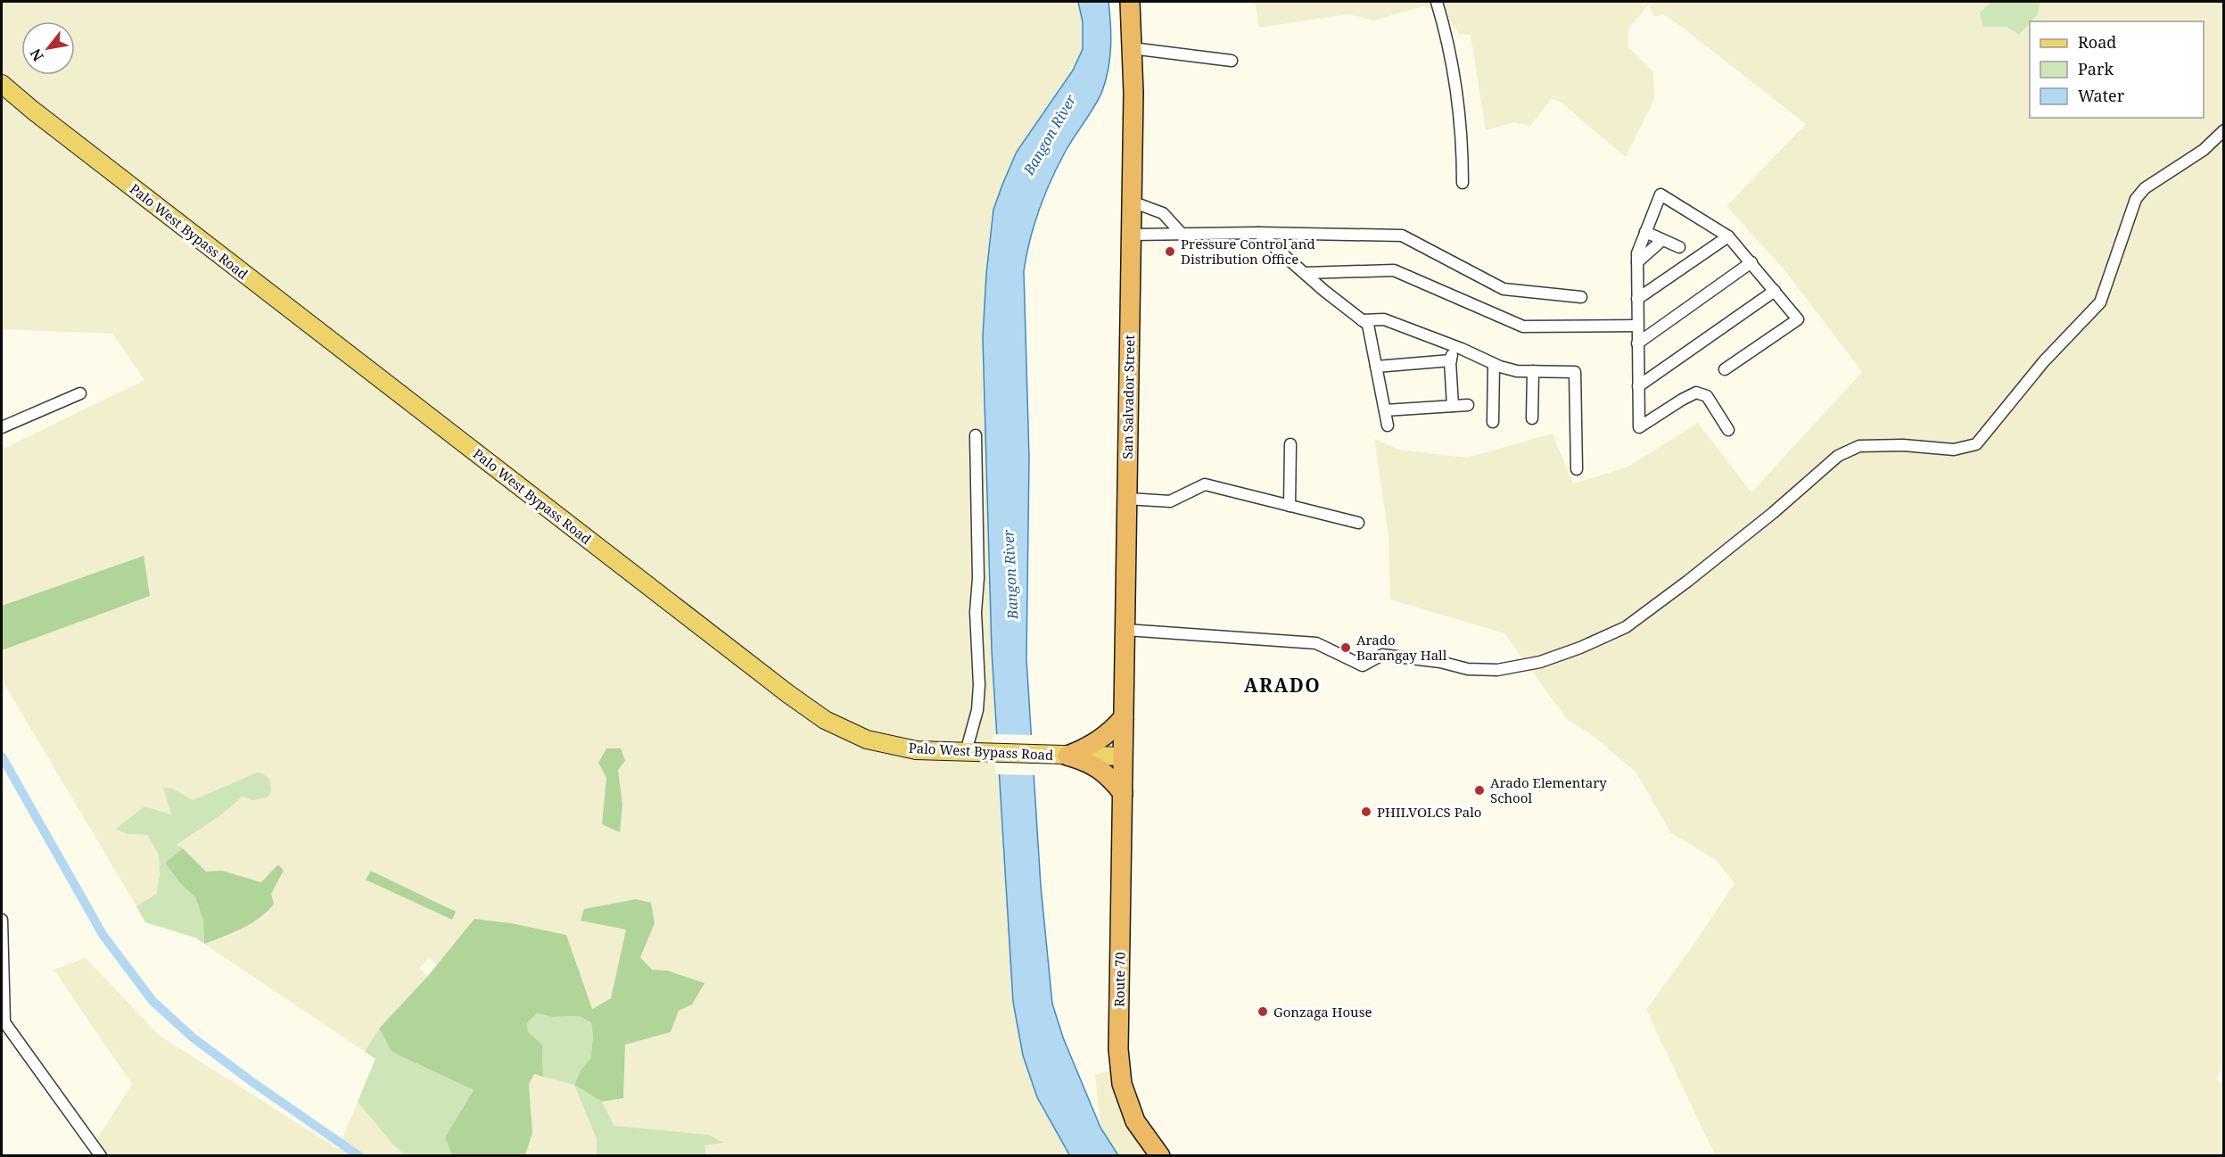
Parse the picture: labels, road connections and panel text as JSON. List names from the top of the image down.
{
  "streets": {
    "highway": ["San Salvador Street", "Route 70"],
    "main road": ["Palo West Bypass Road"]
  },
  "crossings": [
    ["Palo West Bypass Road", "San Salvador Street"],
    ["San Salvador Street", "Route 70"]
  ],
  "districts": ["ARADO"],
  "water": ["Bangon River"],
  "places": [
    "Pressure Control and Distribution Office",
    "Arado Barangay Hall",
    "Arado Elementary School",
    "PHILVOLCS Palo",
    "Gonzaga House"
  ],
  "legend": ["Road", "Park", "Water"],
  "north": "bottom left"
}
